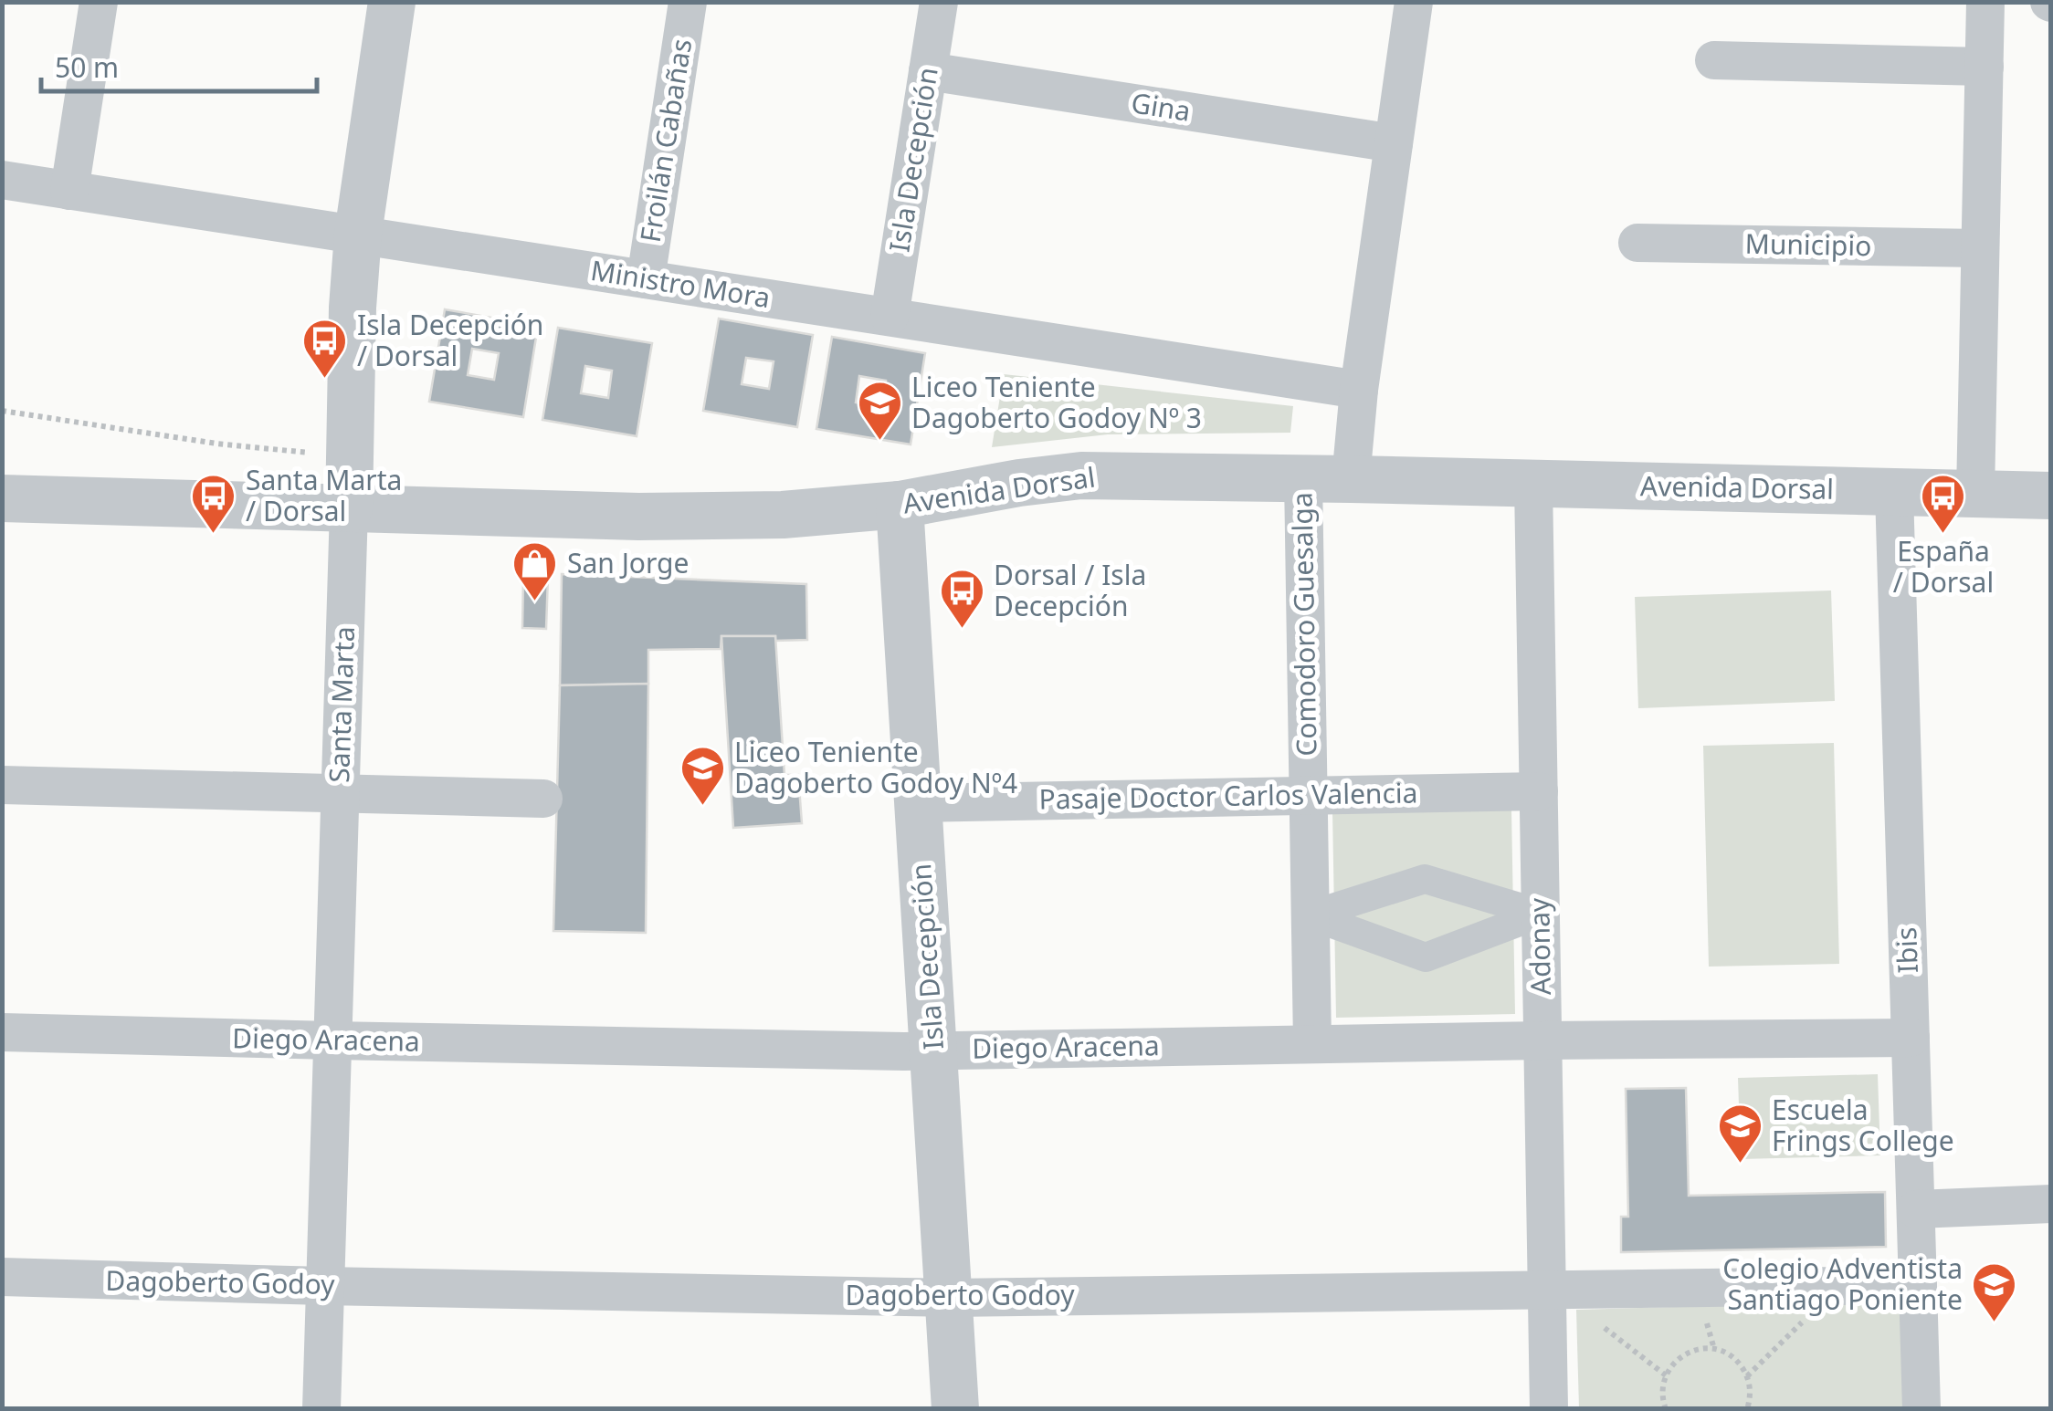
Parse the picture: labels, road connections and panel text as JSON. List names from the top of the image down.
{
  "streets": {
    "street": [
      "Gina",
      "Froilán Cabañas",
      "Isla Decepción",
      "Municipio",
      "Ministro Mora",
      "Avenida Dorsal",
      "Comodoro Guesalga",
      "Santa Marta",
      "Pasaje Doctor Carlos Valencia",
      "Adonay",
      "Ibis",
      "Diego Aracena",
      "Dagoberto Godoy"
    ]
  },
  "crossings": [
    ["Gina", "Isla Decepción"],
    ["Gina", "Comodoro Guesalga"],
    ["Froilán Cabañas", "Ministro Mora"],
    ["Isla Decepción", "Ministro Mora"],
    ["Isla Decepción", "Avenida Dorsal"],
    ["Isla Decepción", "Pasaje Doctor Carlos Valencia"],
    ["Isla Decepción", "Diego Aracena"],
    ["Isla Decepción", "Dagoberto Godoy"],
    ["Ministro Mora", "Comodoro Guesalga"],
    ["Ministro Mora", "Santa Marta"],
    ["Avenida Dorsal", "Comodoro Guesalga"],
    ["Avenida Dorsal", "Santa Marta"],
    ["Avenida Dorsal", "Adonay"],
    ["Avenida Dorsal", "Ibis"],
    ["Comodoro Guesalga", "Pasaje Doctor Carlos Valencia"],
    ["Comodoro Guesalga", "Diego Aracena"],
    ["Santa Marta", "Diego Aracena"],
    ["Santa Marta", "Dagoberto Godoy"],
    ["Pasaje Doctor Carlos Valencia", "Adonay"],
    ["Adonay", "Diego Aracena"],
    ["Adonay", "Dagoberto Godoy"],
    ["Ibis", "Diego Aracena"],
    ["Ibis", "Dagoberto Godoy"]
  ],
  "places": {
    "bus stop": [
      "Isla Decepción / Dorsal",
      "Santa Marta / Dorsal",
      "España / Dorsal",
      "Dorsal / Isla Decepción"
    ],
    "school or university": [
      "Liceo Teniente Dagoberto Godoy Nº 3",
      "Liceo Teniente Dagoberto Godoy Nº4",
      "Escuela Frings College",
      "Colegio Adventista Santiago Poniente"
    ],
    "shop": ["San Jorge"]
  },
  "scale_bar": "50 m"
}
